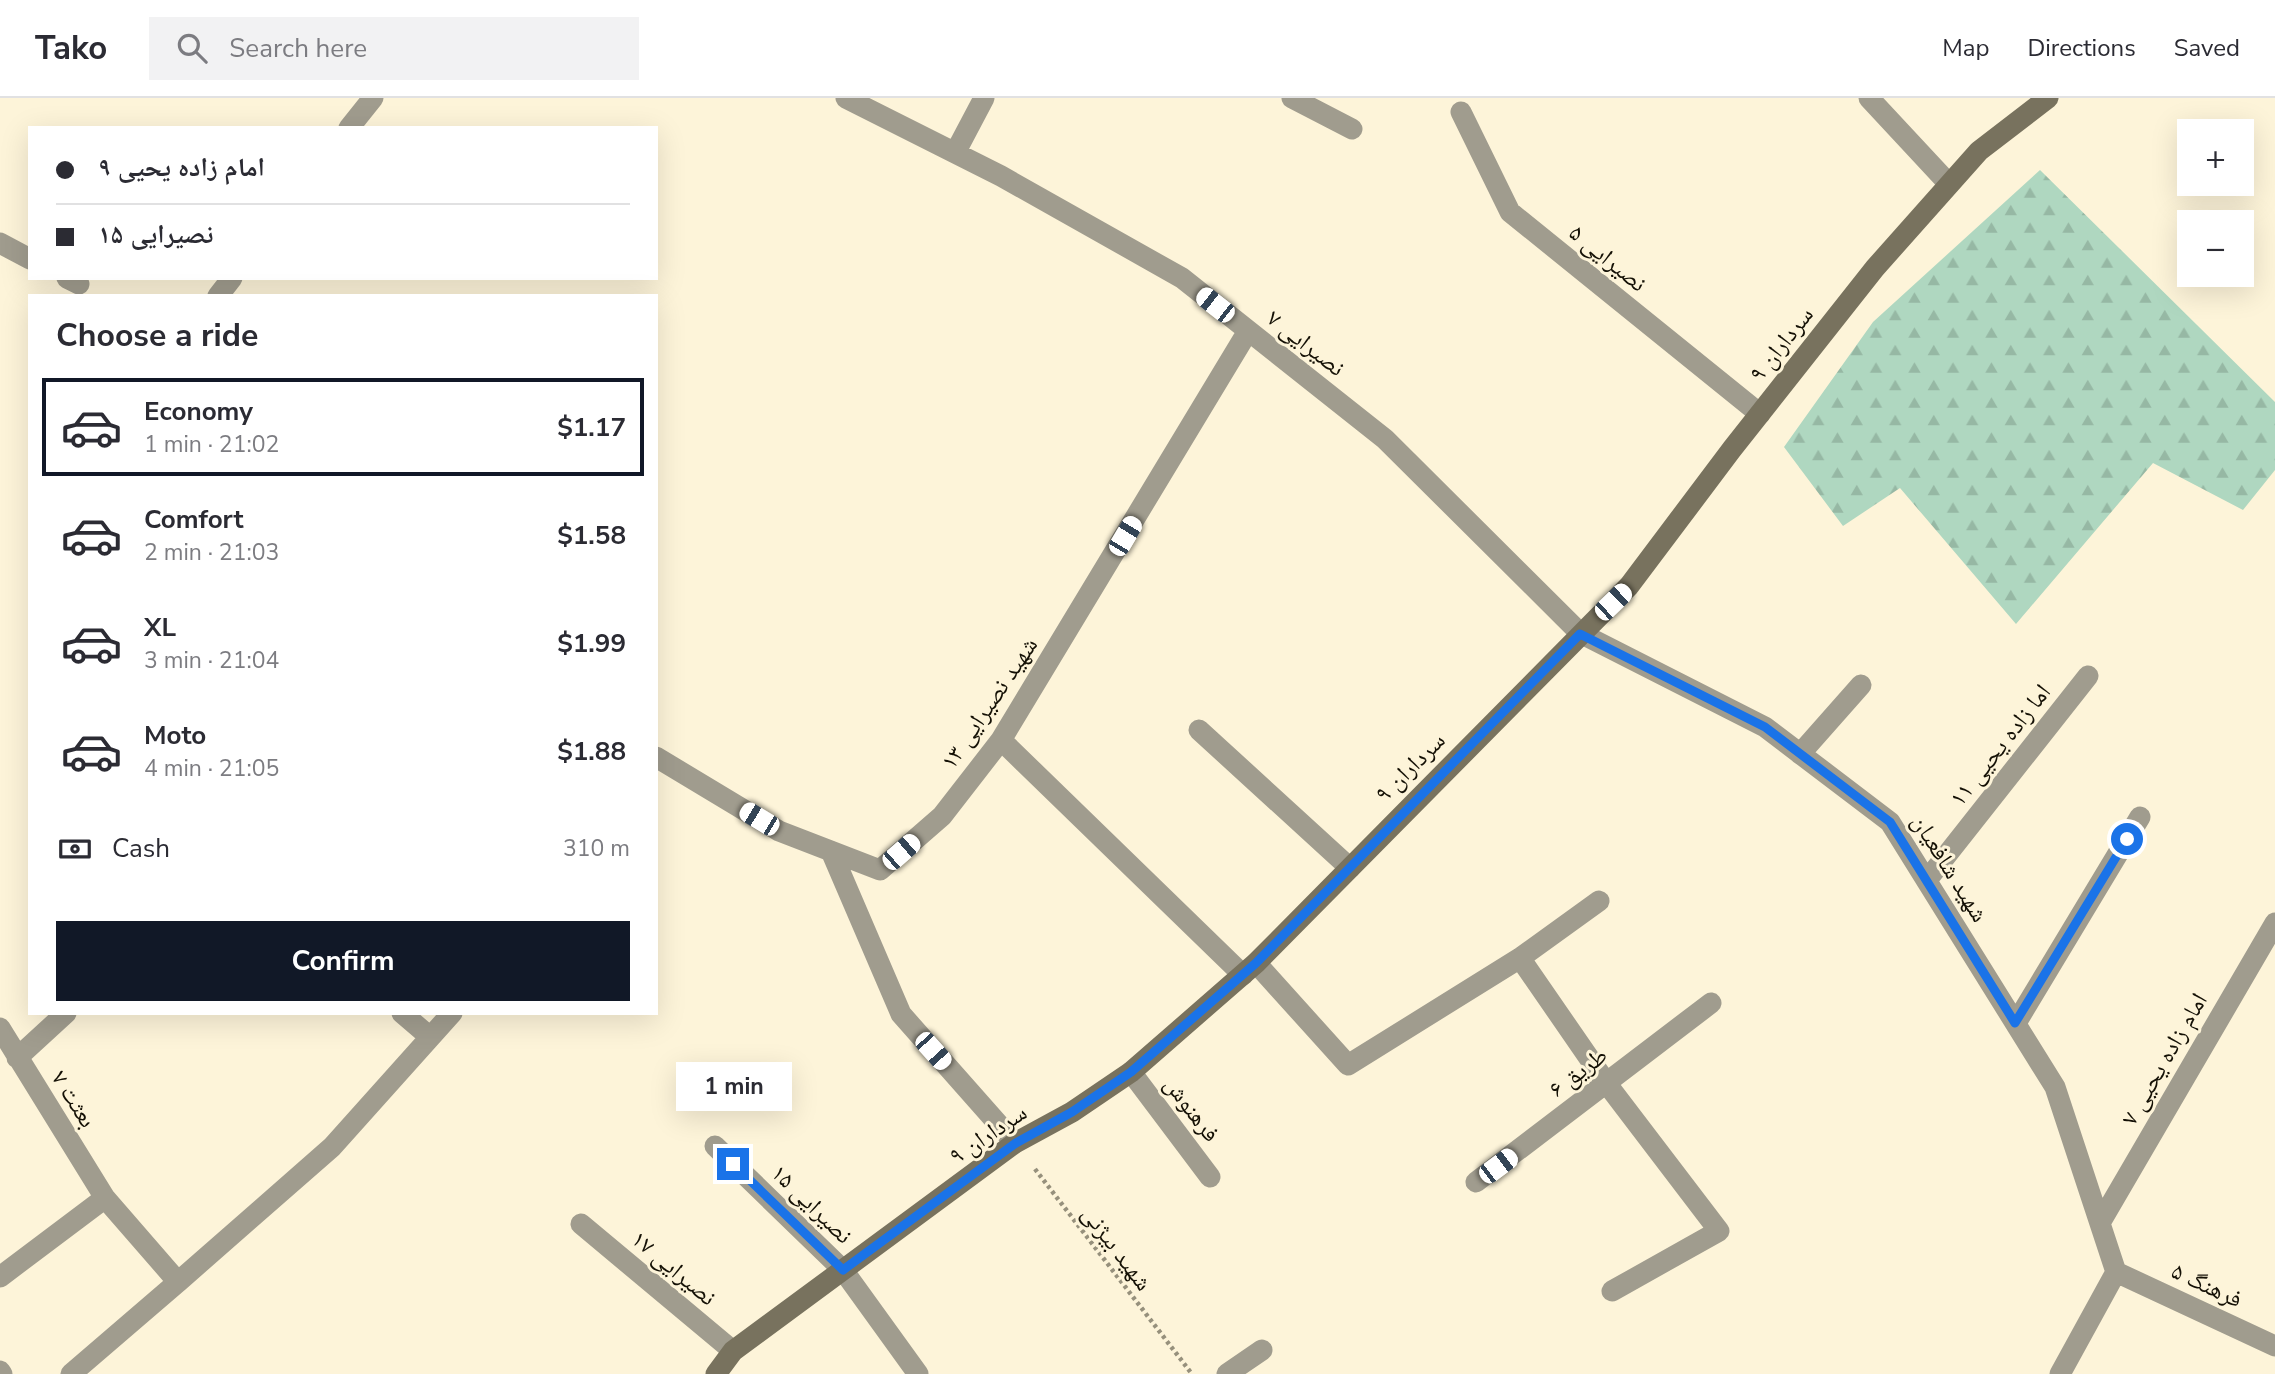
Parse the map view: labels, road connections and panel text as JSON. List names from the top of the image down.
{
  "streets": {
    "street": [
      "نصیرایی ۵",
      "نصیرایی ۷",
      "سرداران ۹",
      "شهید نصیرایی ۱۳",
      "اما زاده یحیی ۱۱",
      "شهید شافعیان",
      "امام زاده یحیی ۷",
      "طریق ۶",
      "بعثت ۷",
      "فرهنوش",
      "نصیرایی ۱۵",
      "نصیرایی ۱۷",
      "فرهنگ ۵"
    ],
    "path": ["شهید بیژنی"]
  },
  "crossings": [
    ["نصیرایی ۵", "سرداران ۹"],
    ["نصیرایی ۷", "سرداران ۹"],
    ["نصیرایی ۷", "شهید نصیرایی ۱۳"],
    ["نصیرایی ۷", "شهید شافعیان"],
    ["سرداران ۹", "شهید شافعیان"],
    ["سرداران ۹", "فرهنوش"],
    ["سرداران ۹", "نصیرایی ۱۵"],
    ["سرداران ۹", "شهید بیژنی"],
    ["سرداران ۹", "نصیرایی ۱۷"],
    ["اما زاده یحیی ۱۱", "شهید شافعیان"],
    ["شهید شافعیان", "امام زاده یحیی ۷"],
    ["شهید شافعیان", "فرهنگ ۵"]
  ],
  "page": {
    "header": "Tako",
    "search": "Search here",
    "nav": ["Map", "Directions", "Saved"],
    "map_buttons": ["+", "−"],
    "banner": ["امام زاده یحیی ۹", "نصیرایی ۱۵"],
    "heading": "Choose a ride",
    "list": [
      {
        "name": "Economy",
        "note": "1 min · 21:02",
        "value": "$1.17"
      },
      {
        "name": "Comfort",
        "note": "2 min · 21:03",
        "value": "$1.58"
      },
      {
        "name": "XL",
        "note": "3 min · 21:04",
        "value": "$1.99"
      },
      {
        "name": "Moto",
        "note": "4 min · 21:05",
        "value": "$1.88"
      }
    ],
    "pay": ["Cash", "310 m"],
    "buttons": "Confirm",
    "bubble": "1 min"
  }
}
